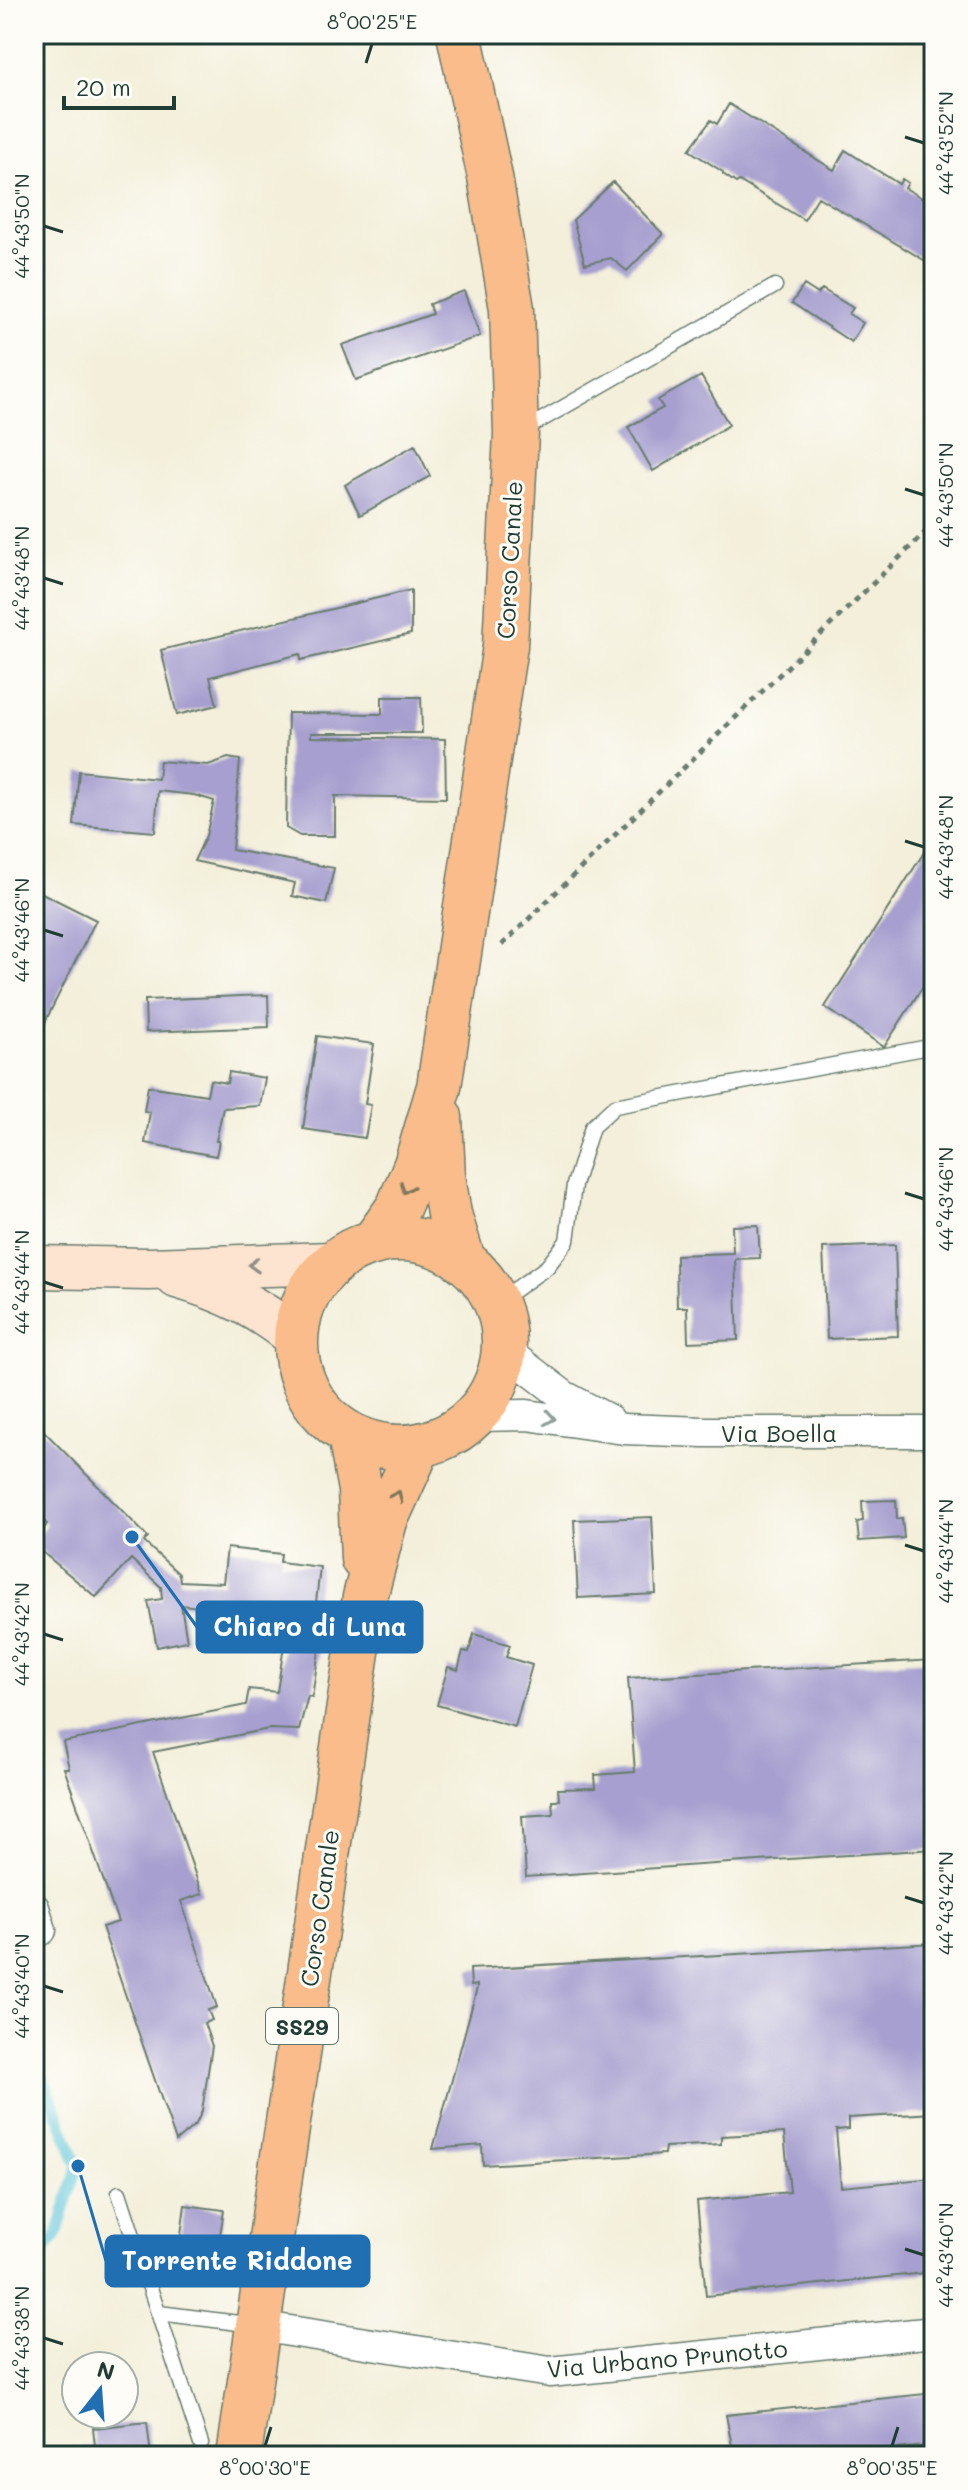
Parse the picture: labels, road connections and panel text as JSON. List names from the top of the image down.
{
  "streets": {
    "main road": ["Corso Canale", "SS29"],
    "street": ["Via Boella", "Via Urbano Prunotto"]
  },
  "crossings": [
    ["Corso Canale", "Via Boella"],
    ["Corso Canale", "Via Urbano Prunotto"]
  ],
  "places": ["Chiaro di Luna", "Torrente Riddone"],
  "scale_bar": "20 m",
  "north": "top",
  "coordinates": [
    "8°00'25\"E",
    "44°43'52\"N",
    "44°43'50\"N",
    "44°43'48\"N",
    "44°43'46\"N",
    "44°43'44\"N",
    "44°43'42\"N",
    "44°43'40\"N",
    "44°43'38\"N",
    "8°00'30\"E",
    "8°00'35\"E"
  ]
}
